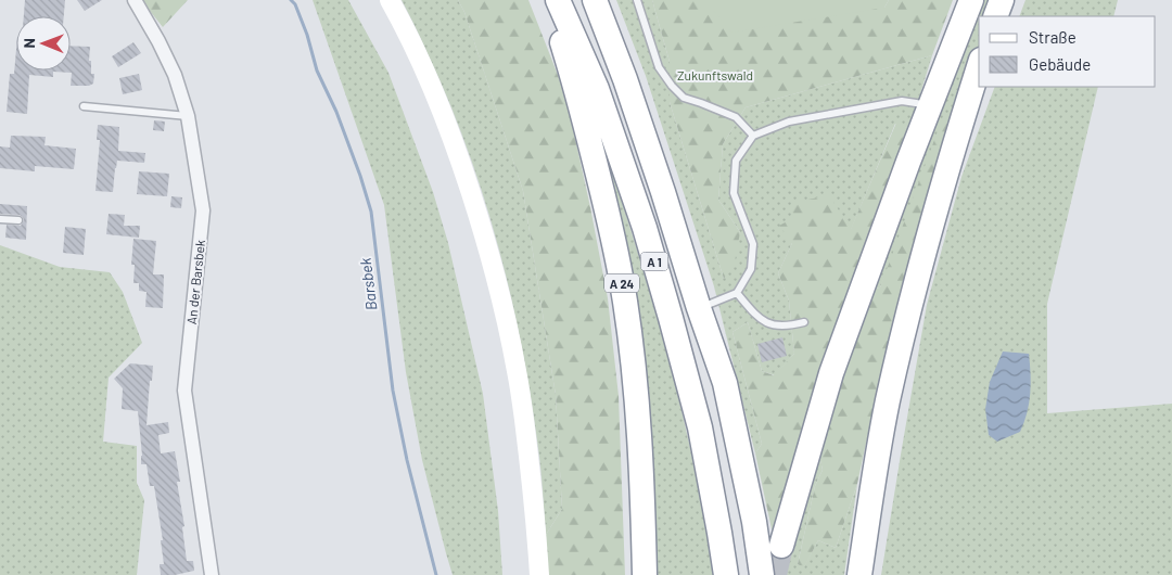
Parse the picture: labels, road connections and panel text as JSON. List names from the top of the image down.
{
  "streets": {
    "highway": ["A 1", "A 24"],
    "street": ["An der Barsbek"]
  },
  "water": ["Barsbek"],
  "parks": ["Zukunftswald"],
  "legend": ["Straße", "Gebäude"],
  "north": "left"
}
